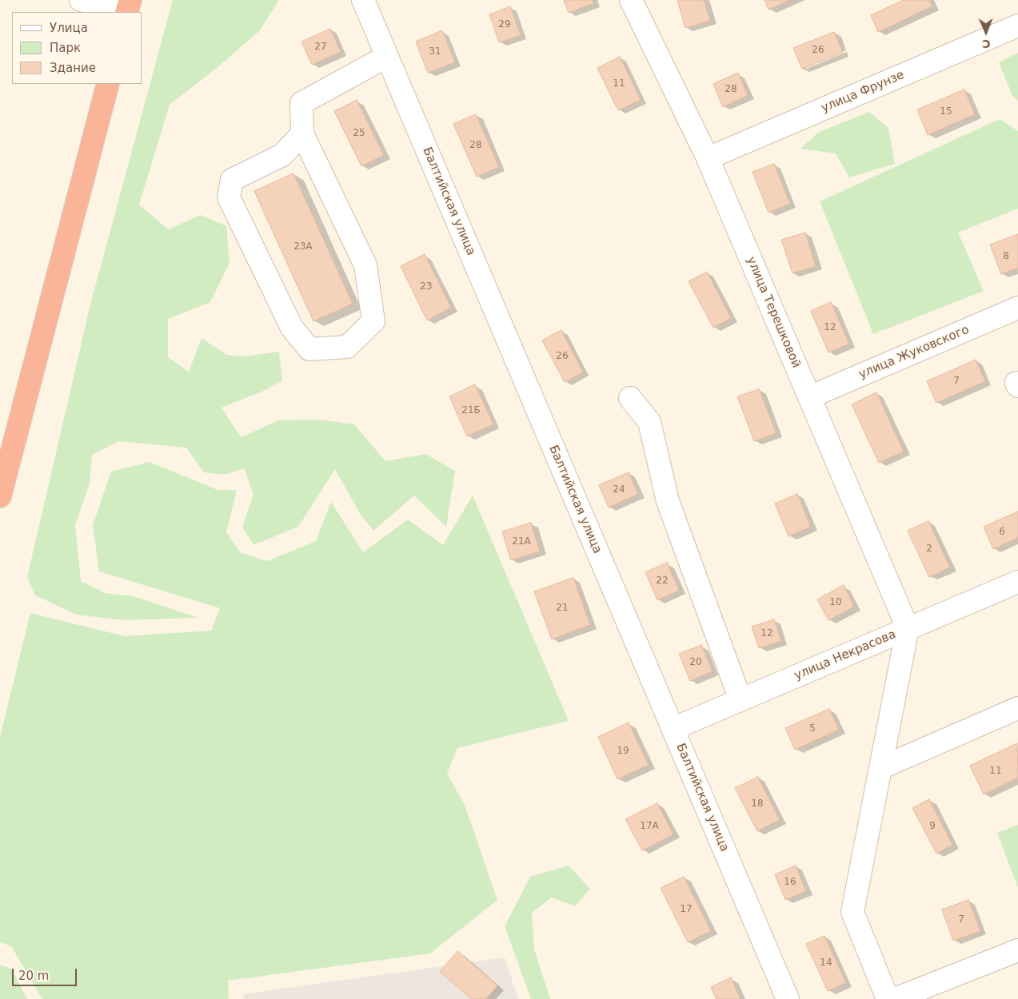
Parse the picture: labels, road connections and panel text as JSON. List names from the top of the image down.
{
  "streets": {
    "street": [
      "улица Фрунзе",
      "Балтийская улица",
      "улица Терешковой",
      "улица Жуковского",
      "улица Некрасова"
    ]
  },
  "crossings": [
    ["улица Фрунзе", "улица Терешковой"],
    ["Балтийская улица", "улица Некрасова"],
    ["улица Терешковой", "улица Жуковского"],
    ["улица Терешковой", "улица Некрасова"]
  ],
  "house_numbers": [
    "29",
    "27",
    "26",
    "31",
    "11",
    "28",
    "15",
    "25",
    "28",
    "23А",
    "8",
    "23",
    "12",
    "26",
    "7",
    "21Б",
    "24",
    "6",
    "21А",
    "2",
    "22",
    "10",
    "21",
    "12",
    "20",
    "5",
    "19",
    "11",
    "18",
    "17А",
    "9",
    "16",
    "17",
    "7",
    "14"
  ],
  "legend": ["Улица", "Парк", "Здание"],
  "scale_bar": "20 m",
  "north": "bottom"
}
